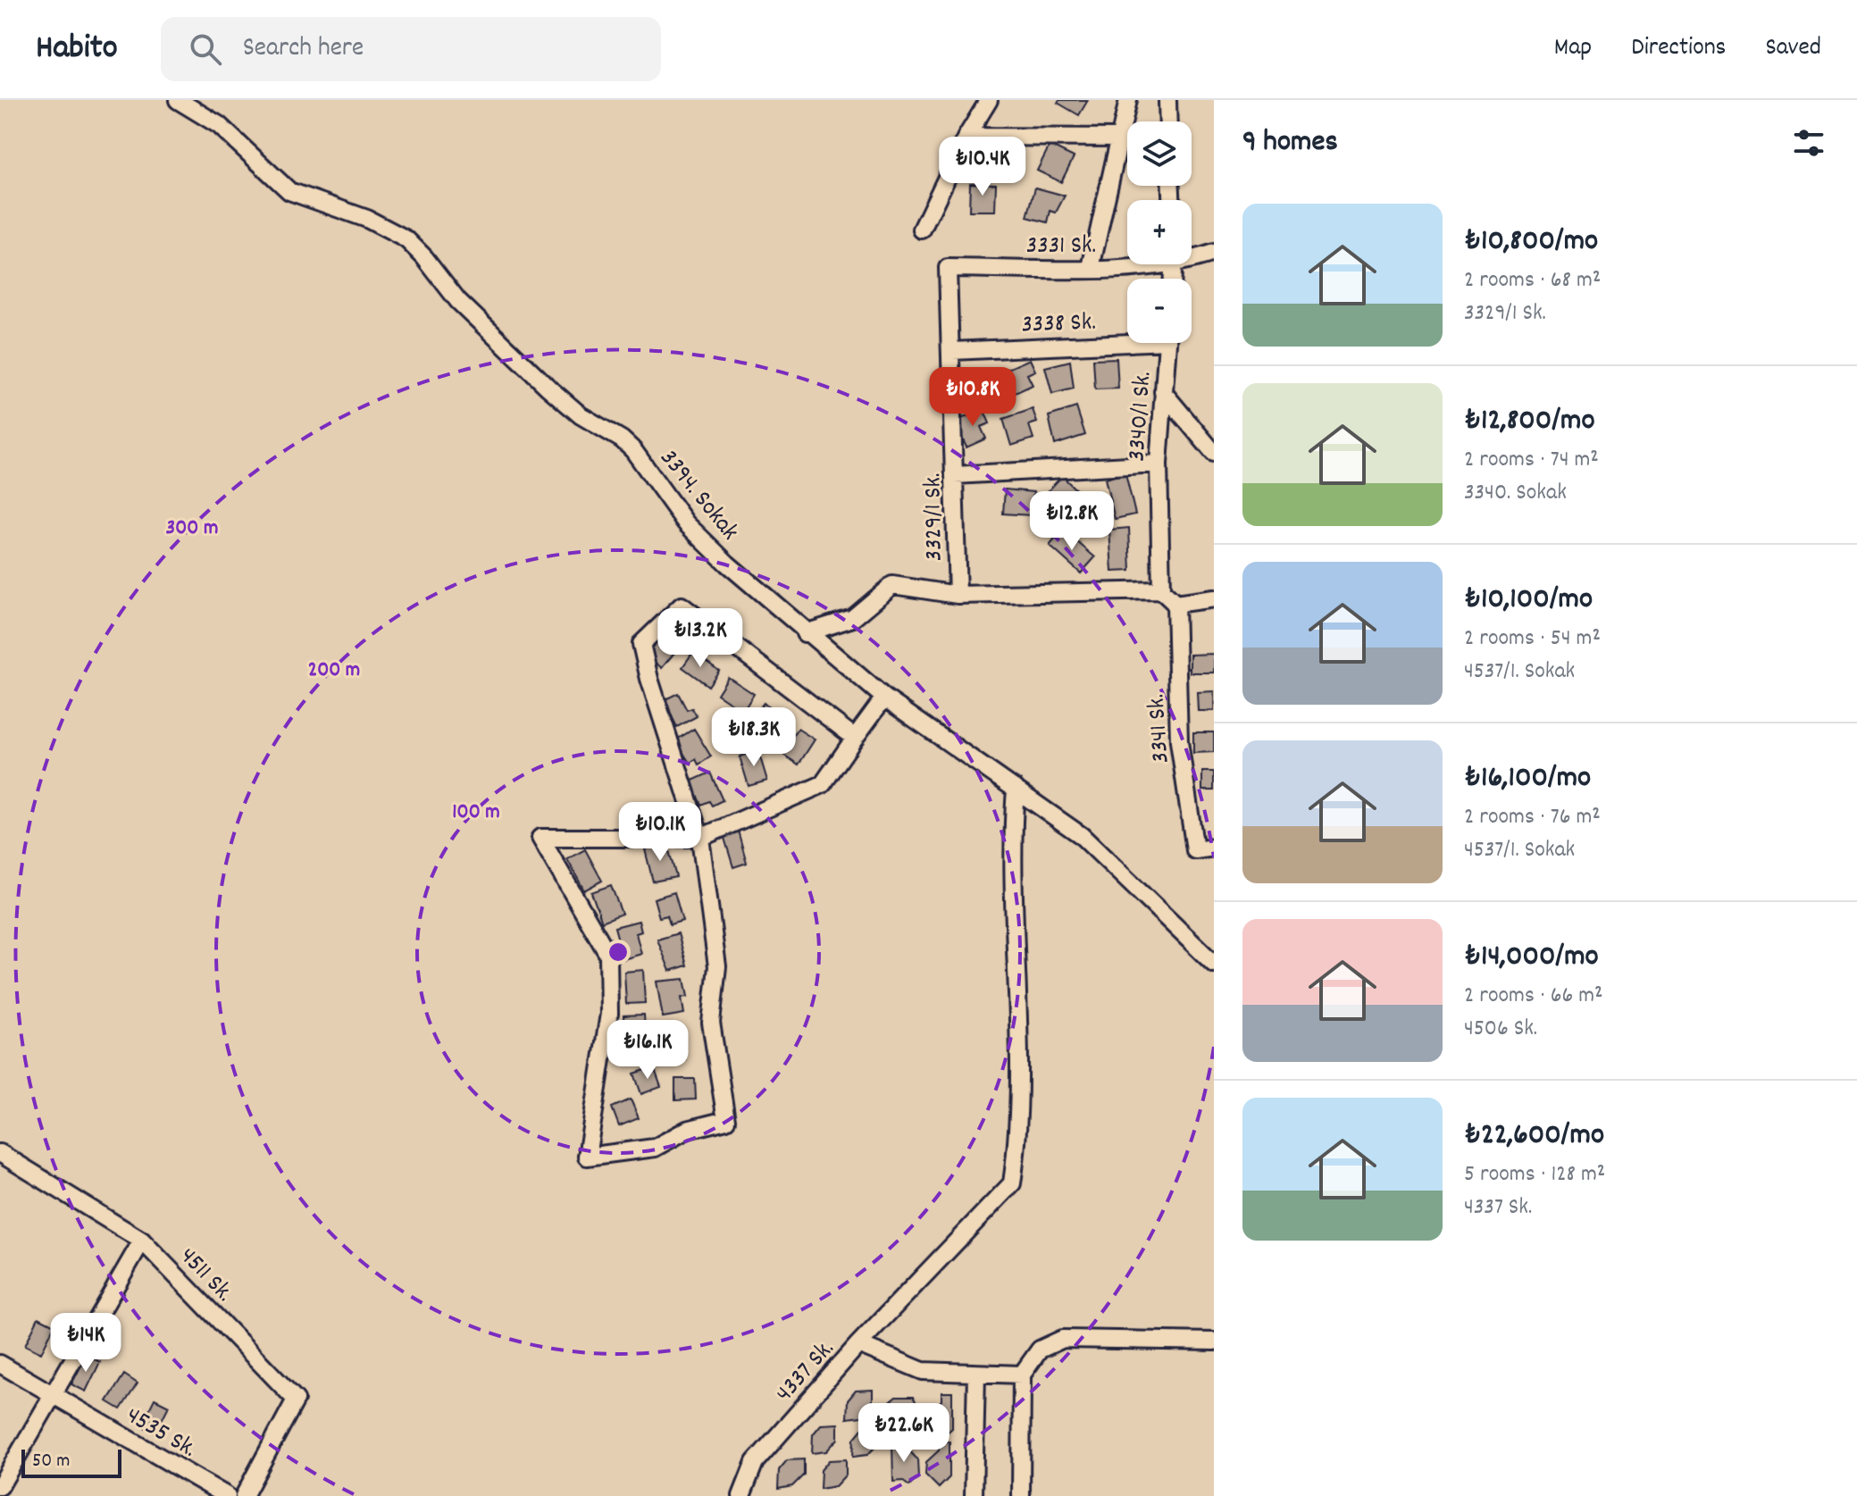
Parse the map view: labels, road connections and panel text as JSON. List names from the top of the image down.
{
  "streets": {
    "street": [
      "3331 Sk.",
      "3338 Sk.",
      "3340/1 Sk.",
      "3394. Sokak",
      "3329/1 Sk.",
      "3341 Sk.",
      "4511 Sk.",
      "4337 Sk.",
      "4535 Sk."
    ]
  },
  "crossings": [
    ["3331 Sk.", "3329/1 Sk."],
    ["3338 Sk.", "3329/1 Sk."]
  ],
  "scale_bar": "50 m",
  "page": {
    "header": "Habito",
    "search": "Search here",
    "nav": ["Map", "Directions", "Saved"],
    "heading": "9 homes",
    "map_buttons": ["+", "−"],
    "price": [
      "₺10.4K",
      "₺10.8K",
      "₺12.8K",
      "₺13.2K",
      "₺18.3K",
      "₺10.1K",
      "₺16.1K",
      "₺14K",
      "₺22.6K"
    ],
    "list": [
      {
        "name": "₺10,800/mo",
        "note": "2 rooms · 68 m² · 3329/1 Sk."
      },
      {
        "name": "₺12,800/mo",
        "note": "2 rooms · 74 m² · 3340. Sokak"
      },
      {
        "name": "₺10,100/mo",
        "note": "2 rooms · 54 m² · 4537/1. Sokak"
      },
      {
        "name": "₺16,100/mo",
        "note": "2 rooms · 76 m² · 4537/1. Sokak"
      },
      {
        "name": "₺14,000/mo",
        "note": "2 rooms · 66 m² · 4506 Sk."
      },
      {
        "name": "₺22,600/mo",
        "note": "5 rooms · 128 m² · 4337 Sk."
      }
    ],
    "scale": "50 m"
  },
  "rings": ["300 m", "200 m", "100 m"]
}
